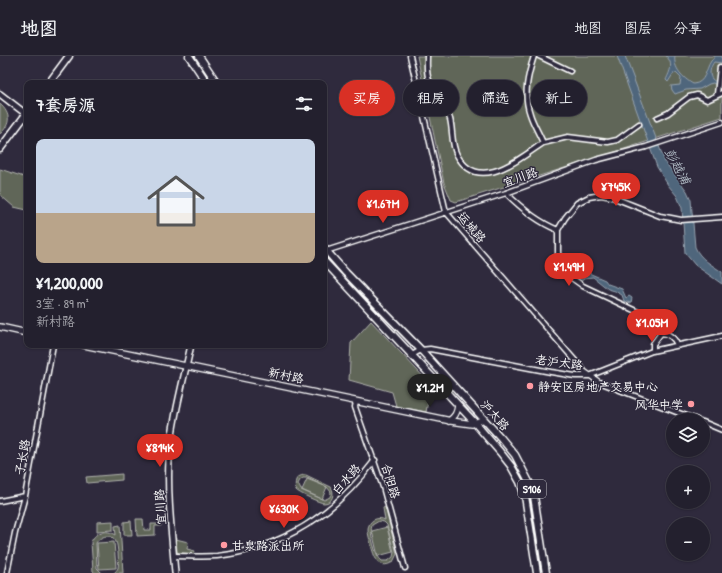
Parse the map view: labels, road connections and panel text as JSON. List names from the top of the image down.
{
  "streets": {
    "main road": ["新村路", "沪太路", "S106"],
    "street": [
      "宜川路",
      "运城路",
      "老沪太路",
      "子长路",
      "白水路",
      "合阳路"
    ]
  },
  "crossings": [
    ["宜川路", "运城路"],
    ["宜川路", "新村路"],
    ["宜川路", "白水路"],
    ["运城路", "老沪太路"],
    ["老沪太路", "沪太路"],
    ["新村路", "沪太路"],
    ["新村路", "合阳路"],
    ["白水路", "合阳路"]
  ],
  "water": ["彭越浦"],
  "places": ["静安区房地产交易中心", "风华中学", "甘泉路派出所"],
  "page": {
    "header": "地图",
    "nav": ["地图", "图层", "分享"],
    "chip": [
      "买房",
      "租房",
      "筛选",
      "新上"
    ],
    "heading": "7套房源",
    "list": [
      {
        "name": "¥1,200,000",
        "note": "3室 · 89 m² · 新村路"
      }
    ],
    "price": [
      "¥745K",
      "¥1.67M",
      "¥1.49M",
      "¥1.05M",
      "¥1.2M",
      "¥814K",
      "¥630K"
    ],
    "map_buttons": ["+", "−"]
  }
}
